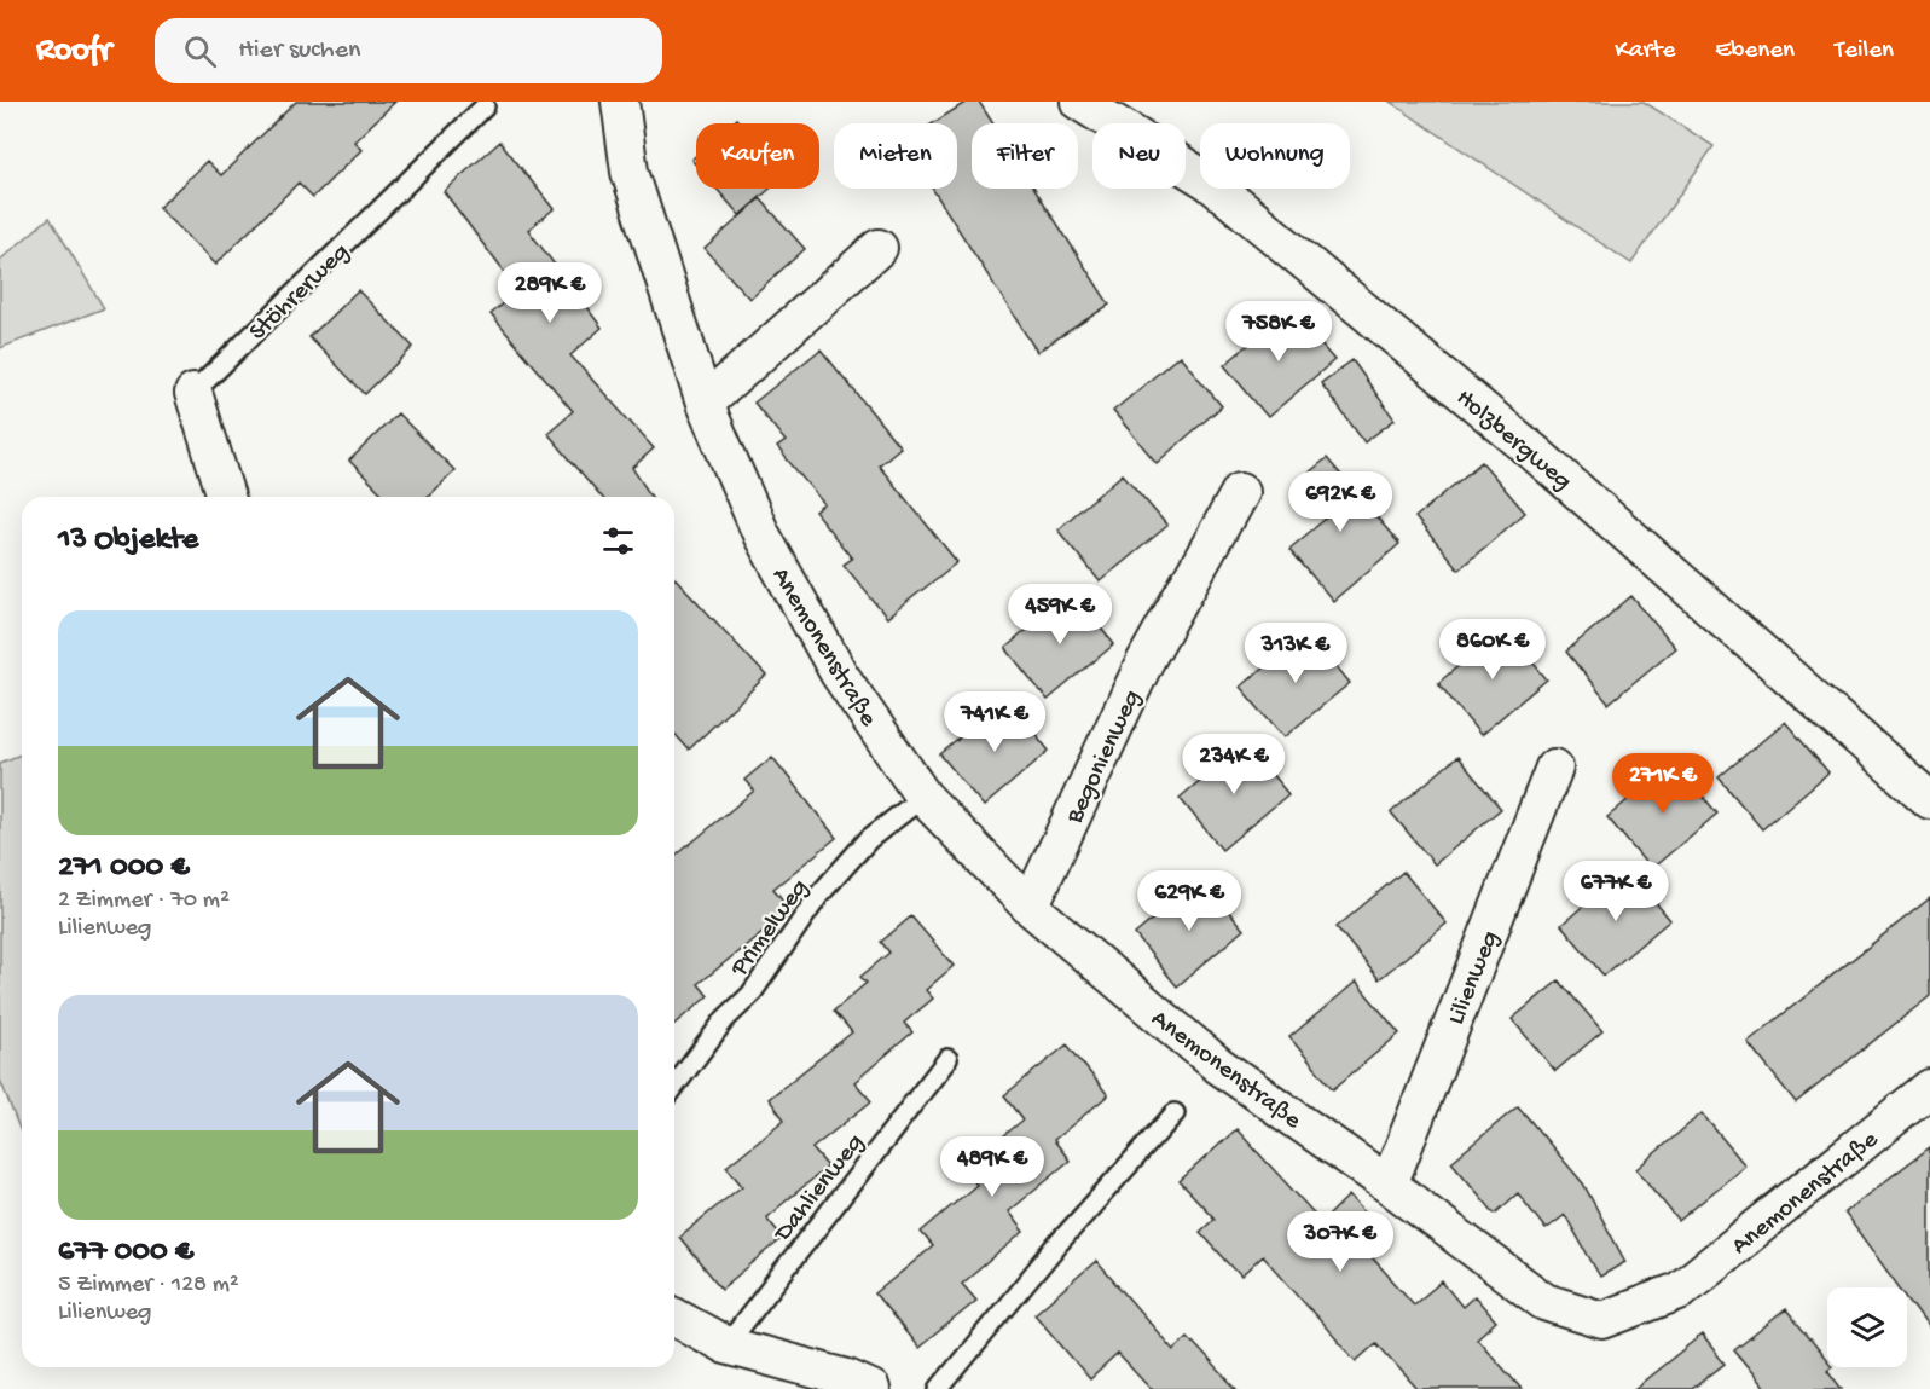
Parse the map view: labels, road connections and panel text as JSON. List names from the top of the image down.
{
  "streets": {
    "street": [
      "Stöhrerweg",
      "Holzbergweg",
      "Anemonenstraße",
      "Begonienweg",
      "Lilienweg"
    ],
    "lane": ["Primelweg", "Dahlienweg"]
  },
  "crossings": [
    ["Anemonenstraße", "Begonienweg"],
    ["Anemonenstraße", "Primelweg"],
    ["Anemonenstraße", "Lilienweg"]
  ],
  "page": {
    "header": "Roofr",
    "search": "Hier suchen",
    "nav": ["Karte", "Ebenen", "Teilen"],
    "chip": [
      "Kaufen",
      "Mieten",
      "Filter",
      "Neu",
      "Wohnung"
    ],
    "price": [
      "289K €",
      "758K €",
      "692K €",
      "459K €",
      "860K €",
      "313K €",
      "741K €",
      "234K €",
      "271K €",
      "677K €",
      "629K €",
      "489K €",
      "307K €"
    ],
    "heading": "13 Objekte",
    "list": [
      {
        "name": "271 000 €",
        "note": "2 Zimmer · 70 m² · Lilienweg"
      },
      {
        "name": "677 000 €",
        "note": "5 Zimmer · 128 m² · Lilienweg"
      }
    ]
  }
}
